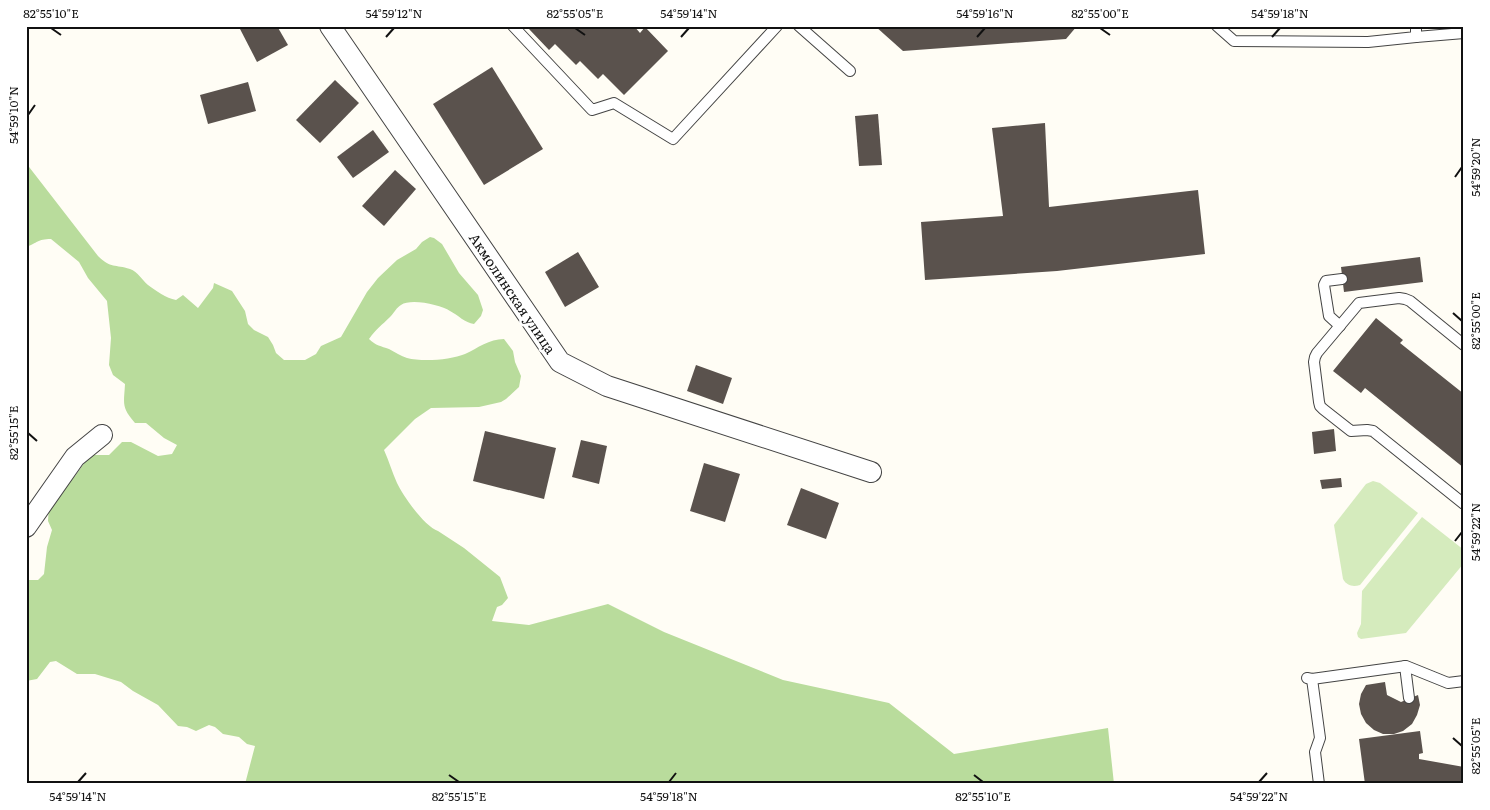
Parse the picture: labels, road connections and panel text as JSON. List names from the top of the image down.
{
  "streets": {
    "street": ["Акмолинская улица"]
  },
  "coordinates": [
    "82°55'10\"E",
    "54°59'12\"N",
    "82°55'05\"E",
    "54°59'14\"N",
    "54°59'16\"N",
    "82°55'00\"E",
    "54°59'18\"N",
    "54°59'10\"N",
    "54°59'20\"N",
    "82°55'15\"E",
    "54°59'22\"N"
  ]
}
